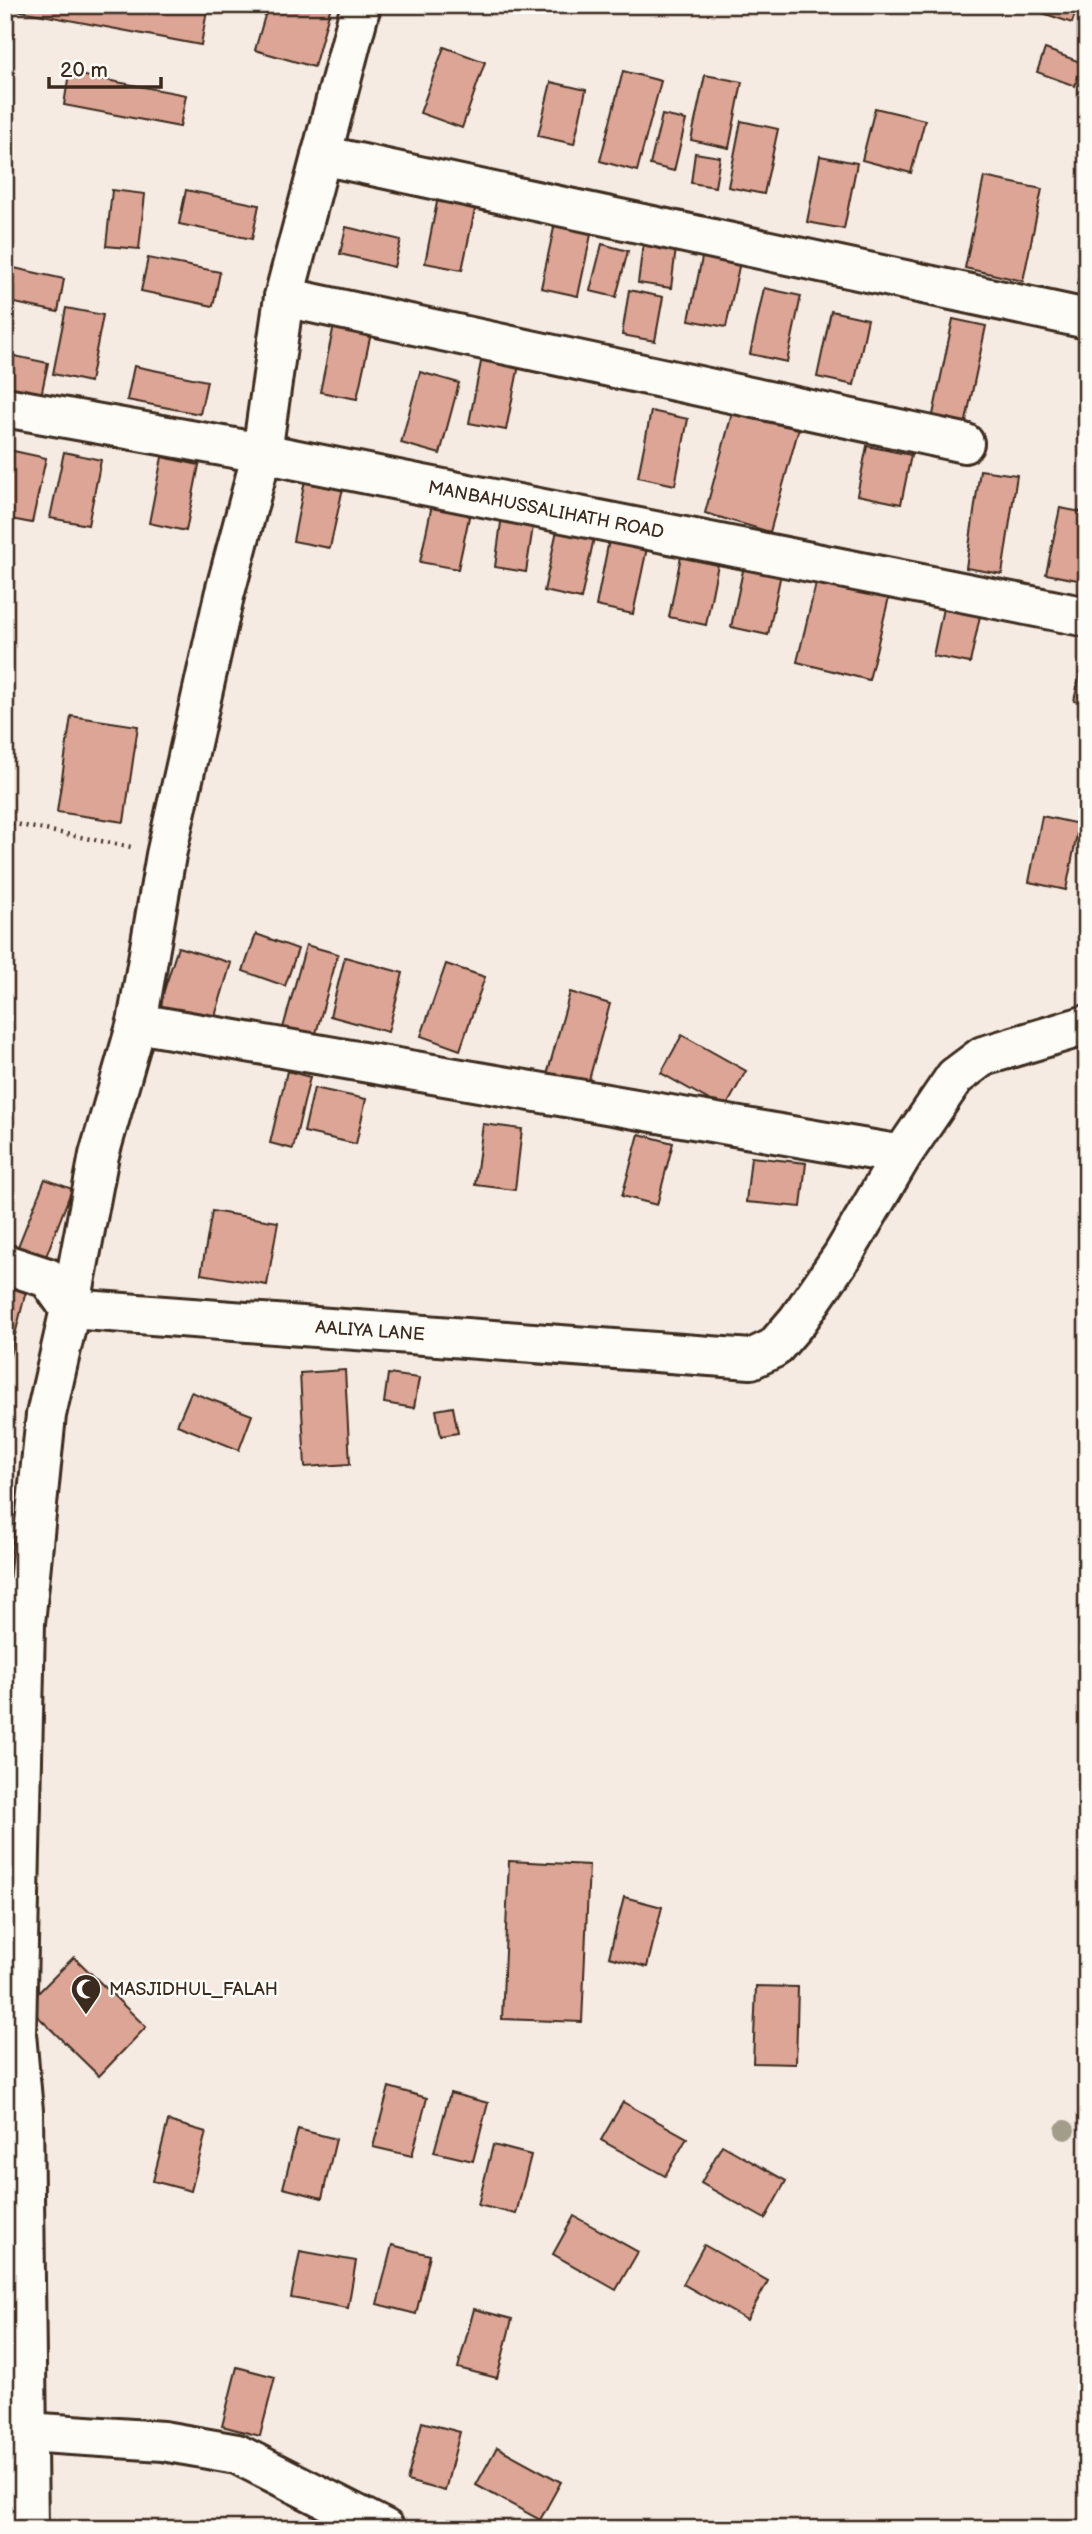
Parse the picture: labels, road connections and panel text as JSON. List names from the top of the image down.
{
  "streets": {
    "street": ["MANBAHUSSALIHATH ROAD", "AALIYA LANE"]
  },
  "places": {
    "mosque": ["MASJIDHUL_FALAH"]
  },
  "scale_bar": "20 m"
}
